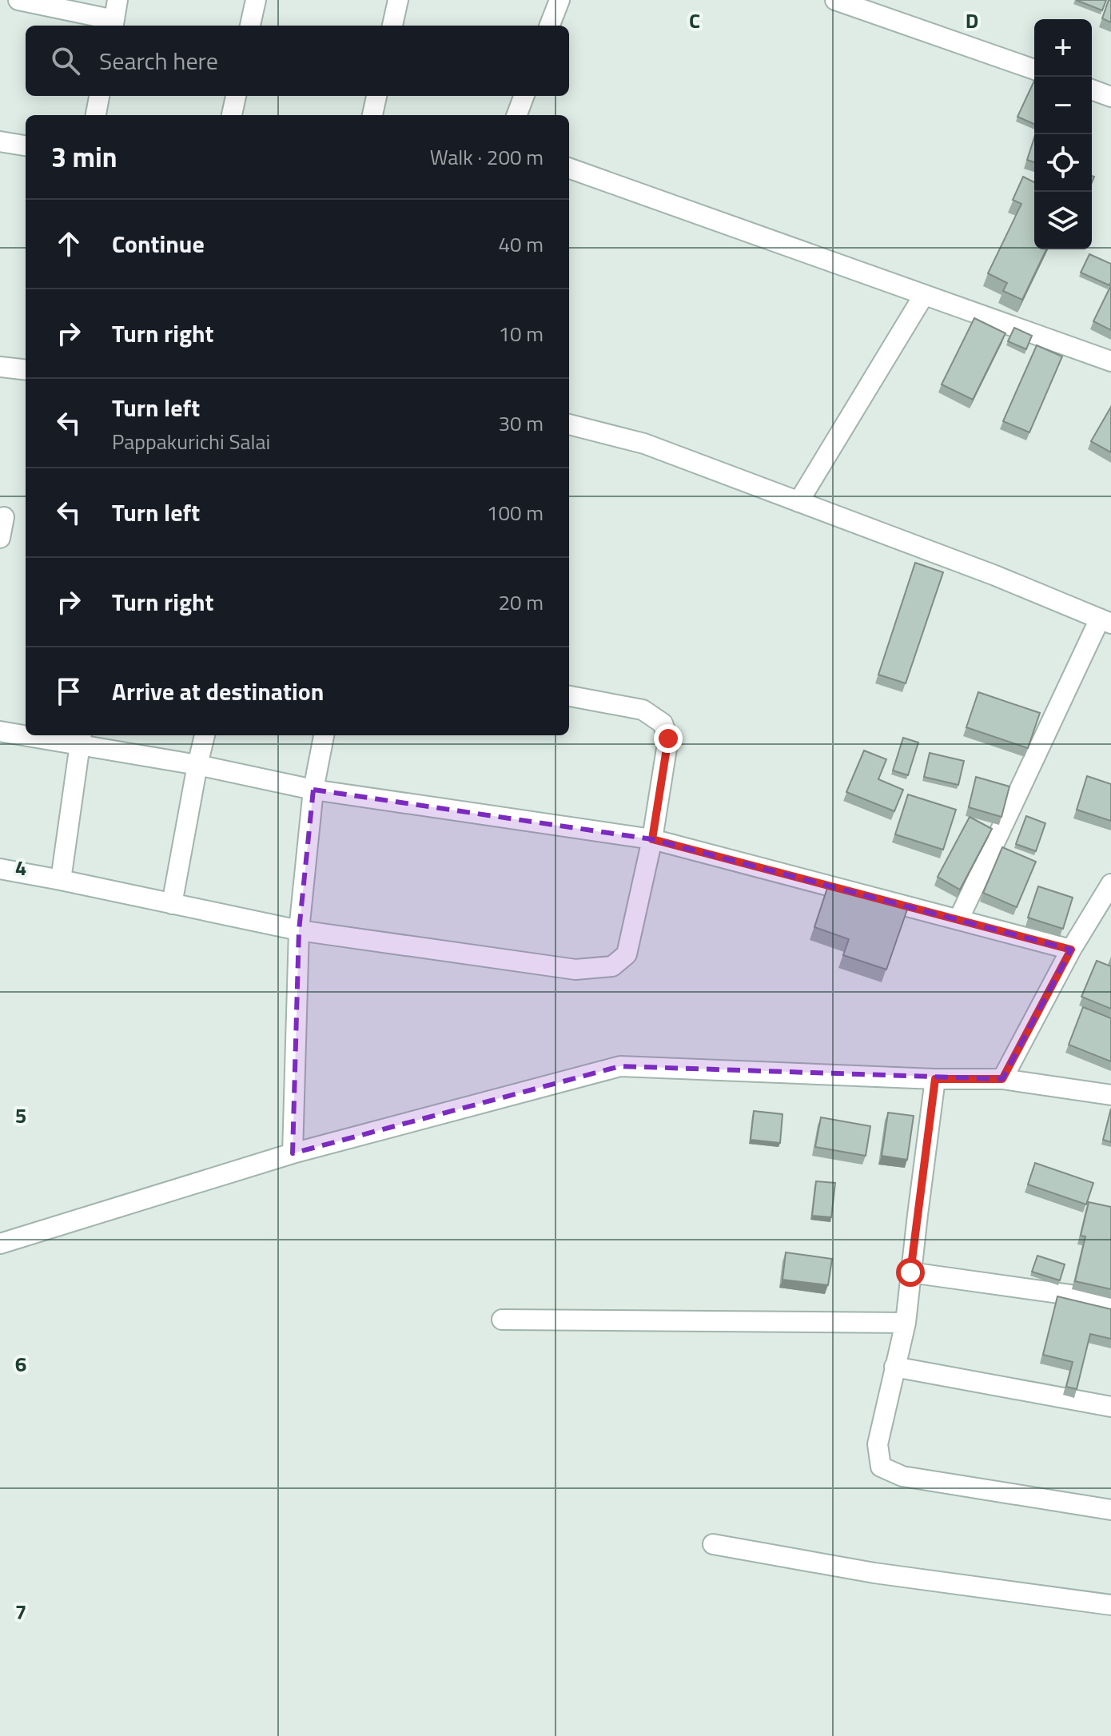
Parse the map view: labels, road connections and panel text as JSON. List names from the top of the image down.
{
  "page": {
    "map_buttons": ["+", "−"],
    "search": "Search here",
    "heading": ["3 min", "Walk · 200 m"],
    "list": [
      ["Continue", "40 m"],
      ["Turn right", "10 m"],
      ["Turn left", "Pappakurichi Salai", "30 m"],
      ["Turn left", "100 m"],
      ["Turn right", "20 m"],
      "Arrive at destination"
    ]
  },
  "grid": {
    "columns": ["C", "D"],
    "rows": [
      "4",
      "5",
      "6",
      "7"
    ]
  }
}
